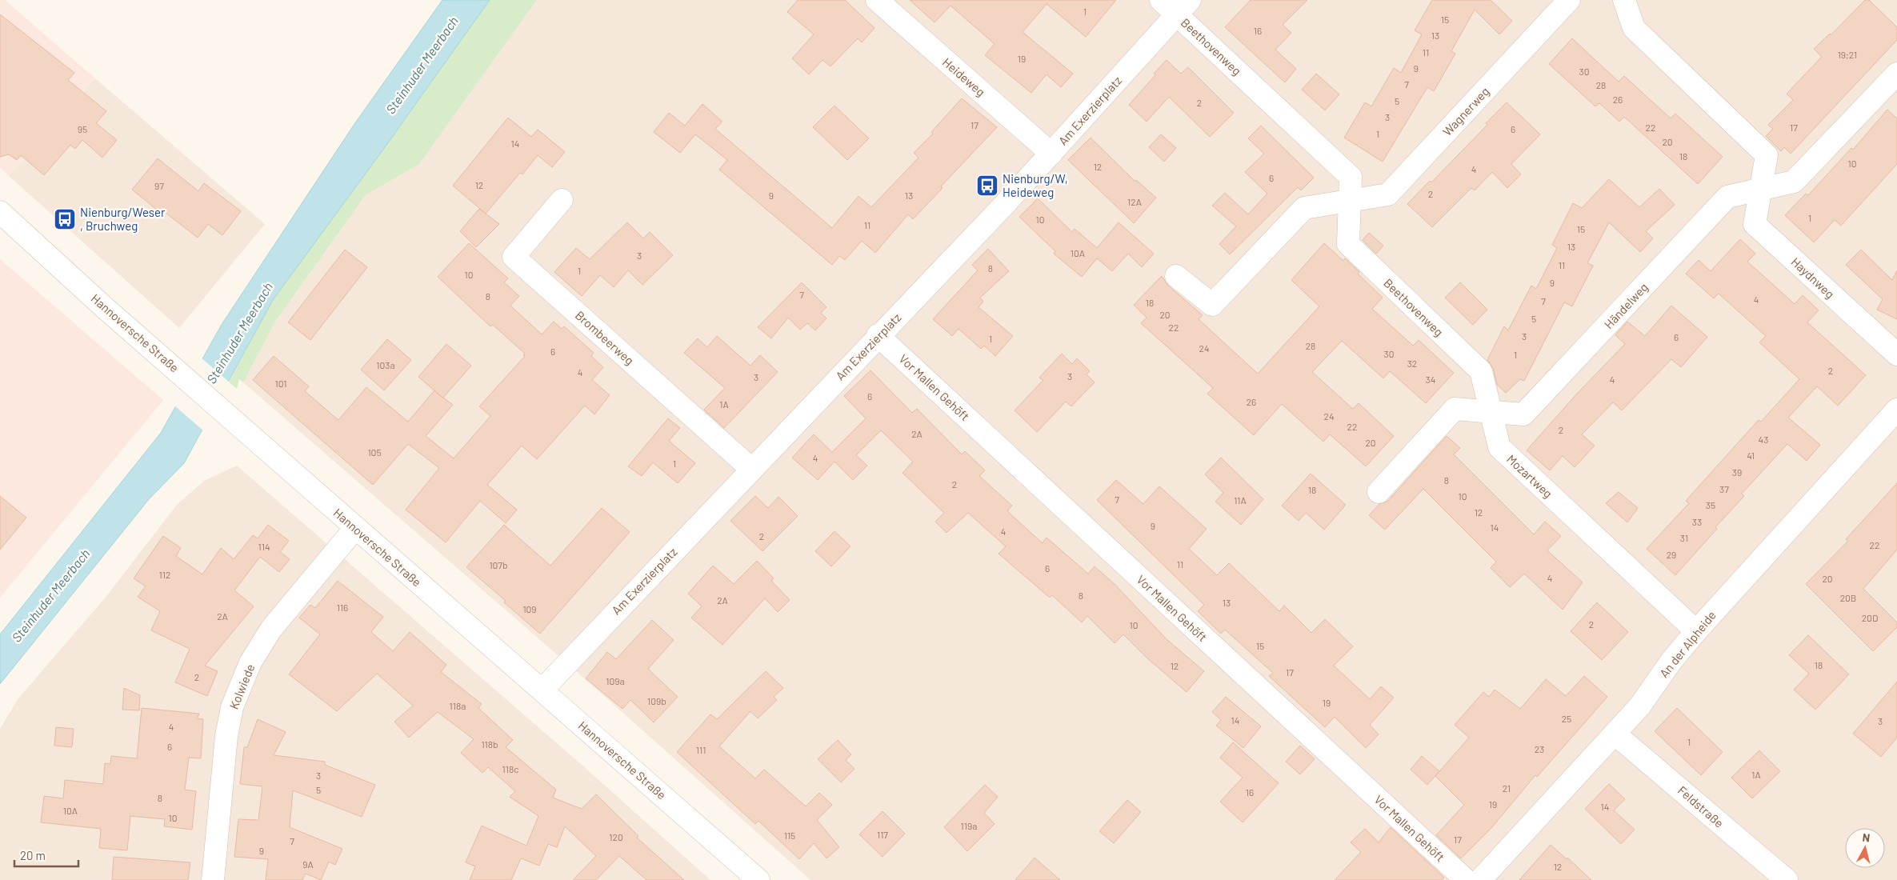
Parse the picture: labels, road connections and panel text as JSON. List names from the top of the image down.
{
  "streets": {
    "street": [
      "Beethovenweg",
      "Heideweg",
      "Am Exerzierplatz",
      "Wagnerweg",
      "Haydnweg",
      "Händelweg",
      "Hannoversche Straße",
      "Brombeerweg",
      "Vor Mallen Gehöft",
      "Mozartweg",
      "An der Alpheide",
      "Kolwiede",
      "Feldstraße"
    ]
  },
  "crossings": [
    ["Beethovenweg", "Am Exerzierplatz"],
    ["Beethovenweg", "Wagnerweg"],
    ["Beethovenweg", "Händelweg"],
    ["Beethovenweg", "Mozartweg"],
    ["Heideweg", "Am Exerzierplatz"],
    ["Am Exerzierplatz", "Hannoversche Straße"],
    ["Am Exerzierplatz", "Brombeerweg"],
    ["Am Exerzierplatz", "Vor Mallen Gehöft"],
    ["Haydnweg", "Händelweg"],
    ["Händelweg", "Mozartweg"],
    ["Hannoversche Straße", "Kolwiede"],
    ["Mozartweg", "An der Alpheide"],
    ["An der Alpheide", "Feldstraße"]
  ],
  "water": ["Steinhuder Meerbach"],
  "places": {
    "bus stop": ["Nienburg/W, Heideweg", "Nienburg/Weser , Bruchweg"]
  },
  "house_numbers": [
    "1",
    "15",
    "16",
    "13",
    "11",
    "19;21",
    "19",
    "9",
    "30",
    "7",
    "28",
    "26",
    "5",
    "2",
    "3",
    "17",
    "22",
    "17",
    "95",
    "6",
    "1",
    "20",
    "14",
    "18",
    "10",
    "12",
    "4",
    "6",
    "12",
    "97",
    "2",
    "9",
    "13",
    "12A",
    "1",
    "10",
    "11",
    "15",
    "13",
    "10A",
    "3",
    "11",
    "8",
    "1",
    "10",
    "9",
    "7",
    "8",
    "4",
    "7",
    "18",
    "20",
    "5",
    "22",
    "3",
    "6",
    "1",
    "28",
    "24",
    "6",
    "30",
    "1",
    "32",
    "103a",
    "2",
    "4",
    "3",
    "3",
    "34",
    "4",
    "101",
    "6",
    "26",
    "1A",
    "24",
    "22",
    "2",
    "2A",
    "43",
    "20",
    "105",
    "41",
    "4",
    "1",
    "39",
    "8",
    "2",
    "37",
    "18",
    "10",
    "7",
    "11A",
    "35",
    "12",
    "33",
    "9",
    "14",
    "4",
    "2",
    "31",
    "22",
    "114",
    "29",
    "11",
    "107b",
    "6",
    "112",
    "4",
    "20",
    "8",
    "20B",
    "2A",
    "13",
    "116",
    "109",
    "2A",
    "20D",
    "2",
    "10",
    "15",
    "18",
    "12",
    "17",
    "2",
    "109a",
    "109b",
    "19",
    "118a",
    "25",
    "14",
    "3",
    "4",
    "1",
    "118b",
    "6",
    "23",
    "111",
    "118c",
    "1A",
    "3",
    "21",
    "5",
    "16",
    "8",
    "19",
    "14",
    "10A",
    "10",
    "119a",
    "117",
    "115",
    "120",
    "17",
    "7",
    "9",
    "9A",
    "12"
  ],
  "scale_bar": "20 m",
  "north": "top"
}
